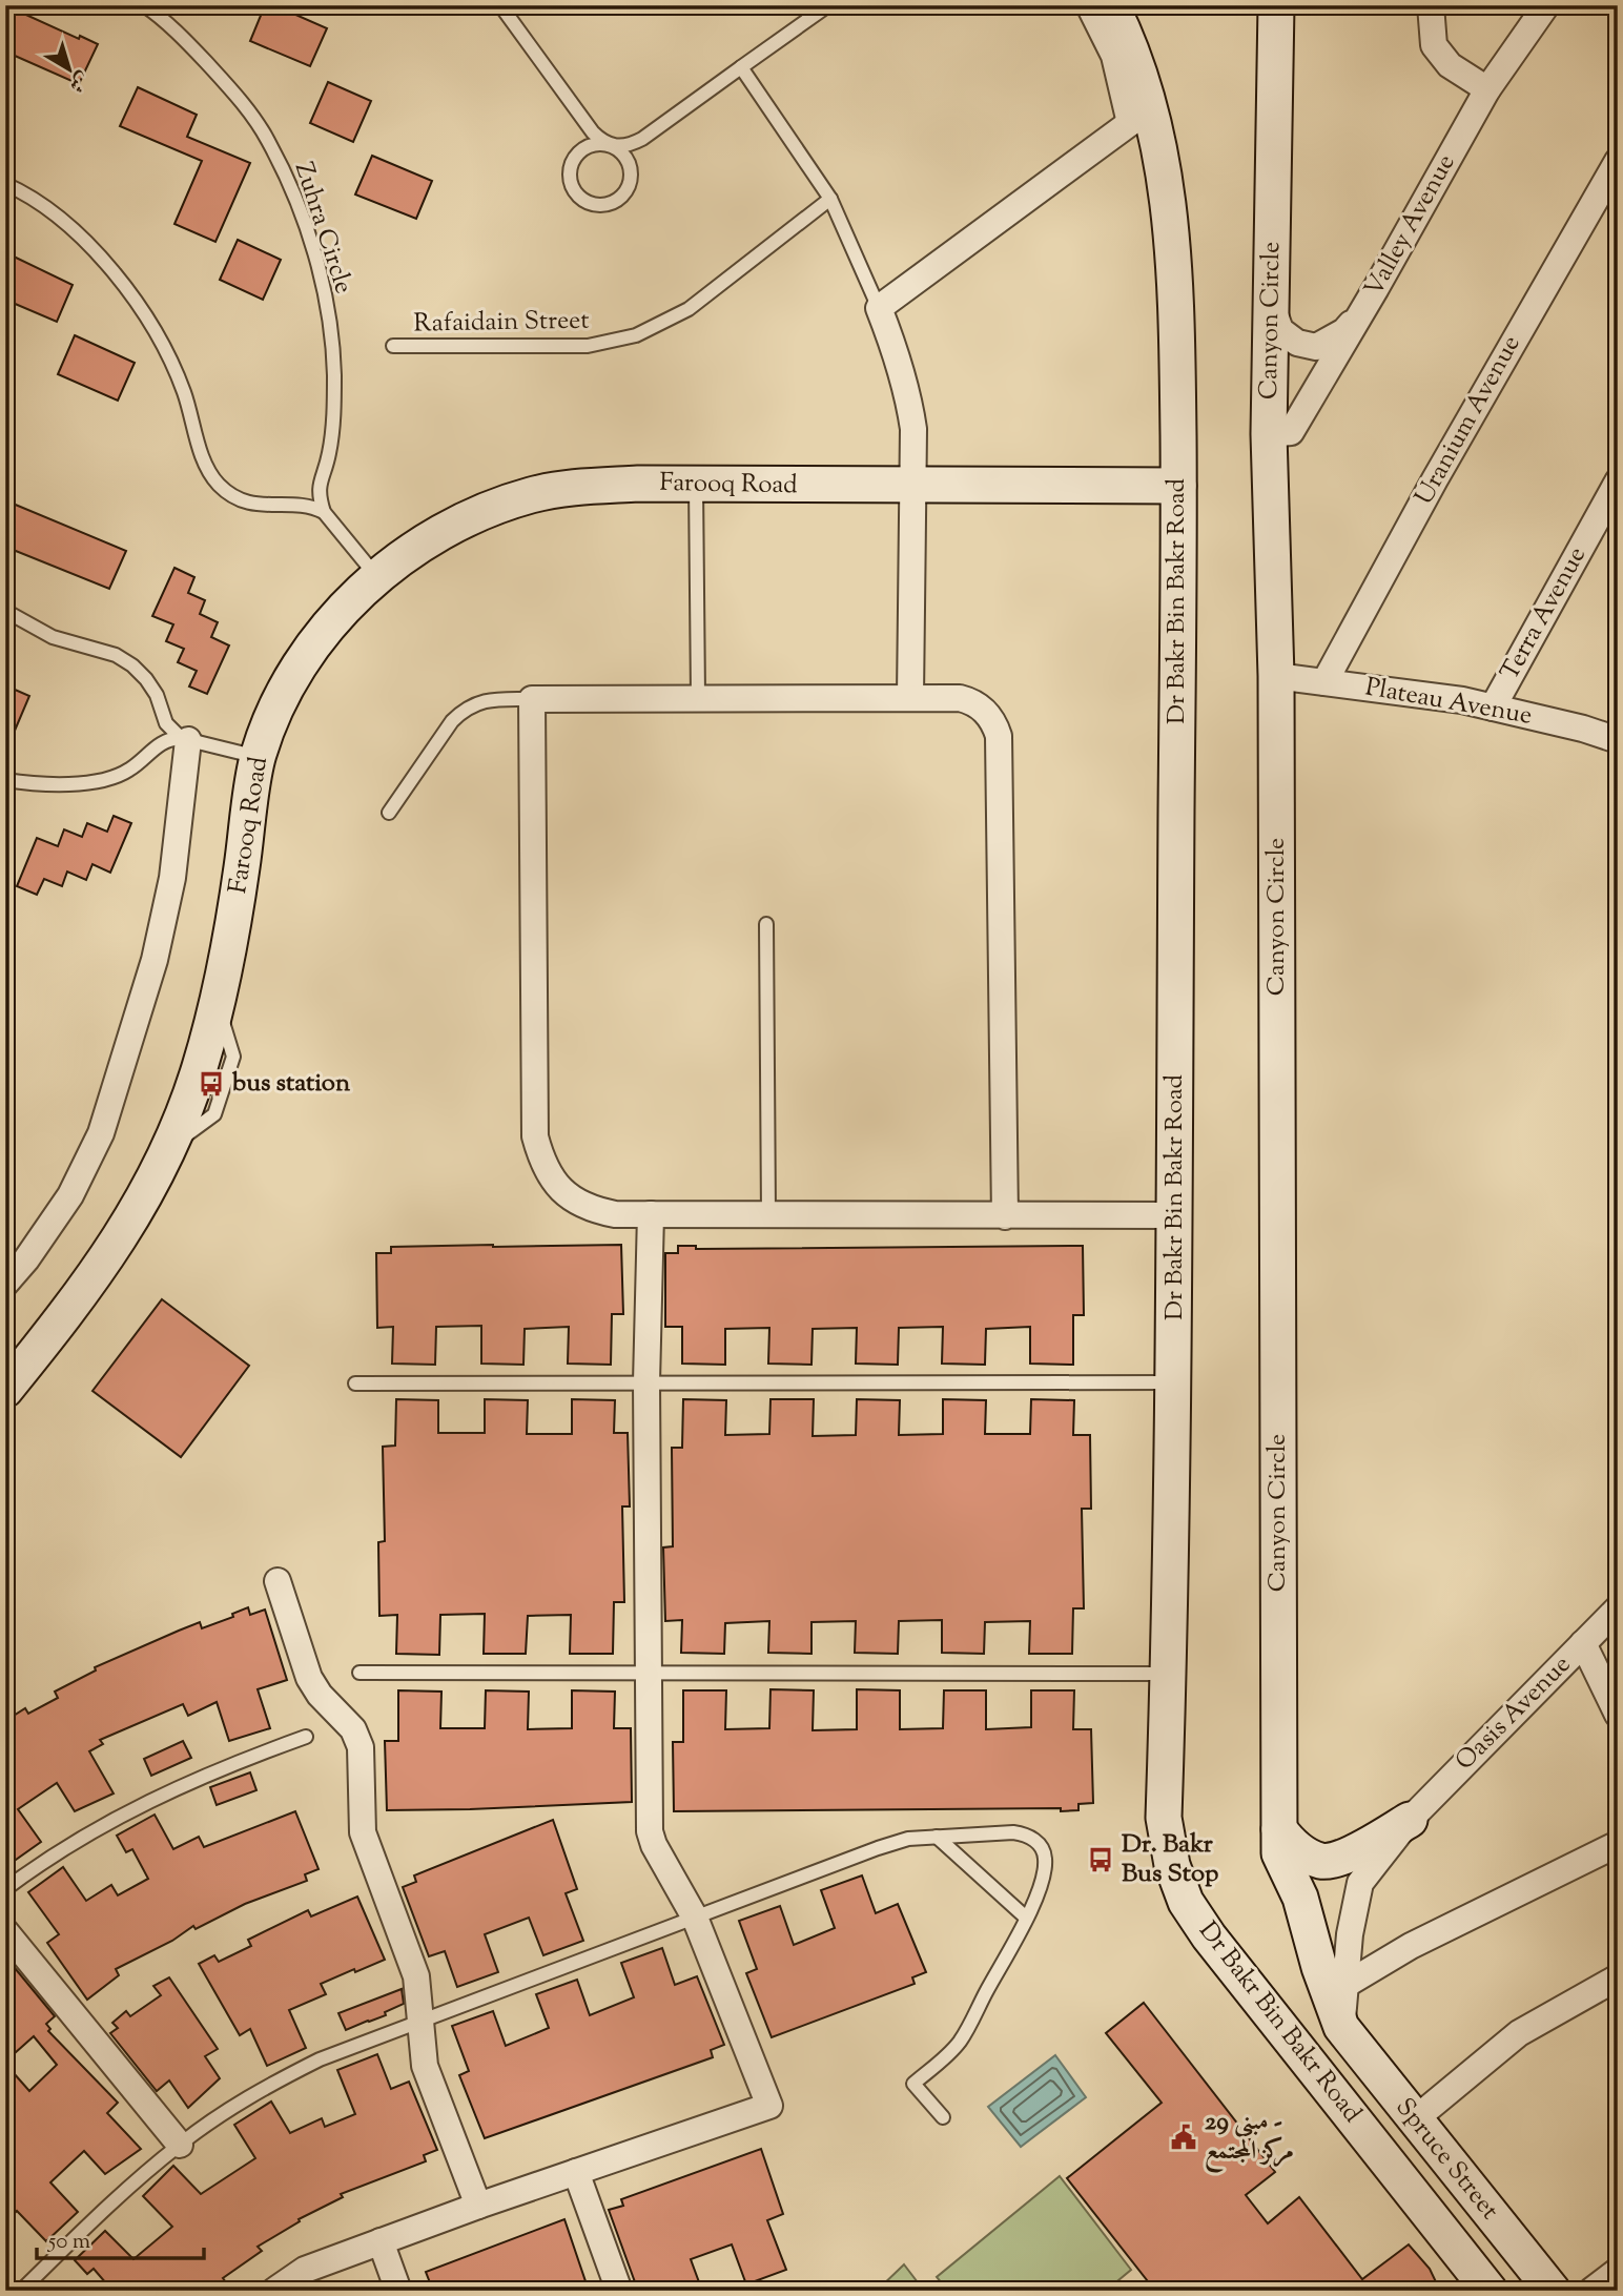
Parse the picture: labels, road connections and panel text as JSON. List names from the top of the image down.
{
  "streets": {
    "street": [
      "Valley Avenue",
      "Canyon Circle",
      "Uranium Avenue",
      "Farooq Road",
      "Dr Bakr Bin Bakr Road",
      "Terra Avenue",
      "Plateau Avenue",
      "Oasis Avenue",
      "Spruce Street"
    ],
    "lane": ["Zuhra Circle", "Rafaidain Street"]
  },
  "crossings": [
    ["Valley Avenue", "Canyon Circle"],
    ["Canyon Circle", "Plateau Avenue"],
    ["Canyon Circle", "Oasis Avenue"],
    ["Canyon Circle", "Spruce Street"],
    ["Uranium Avenue", "Plateau Avenue"],
    ["Farooq Road", "Dr Bakr Bin Bakr Road"],
    ["Terra Avenue", "Plateau Avenue"],
    ["Oasis Avenue", "Spruce Street"]
  ],
  "places": {
    "bus stop": ["bus station", "Dr. Bakr Bus Stop"],
    "public building": ["مبنى 29 - مركز المجتمع"]
  },
  "scale_bar": "50 m",
  "north": "bottom right"
}
